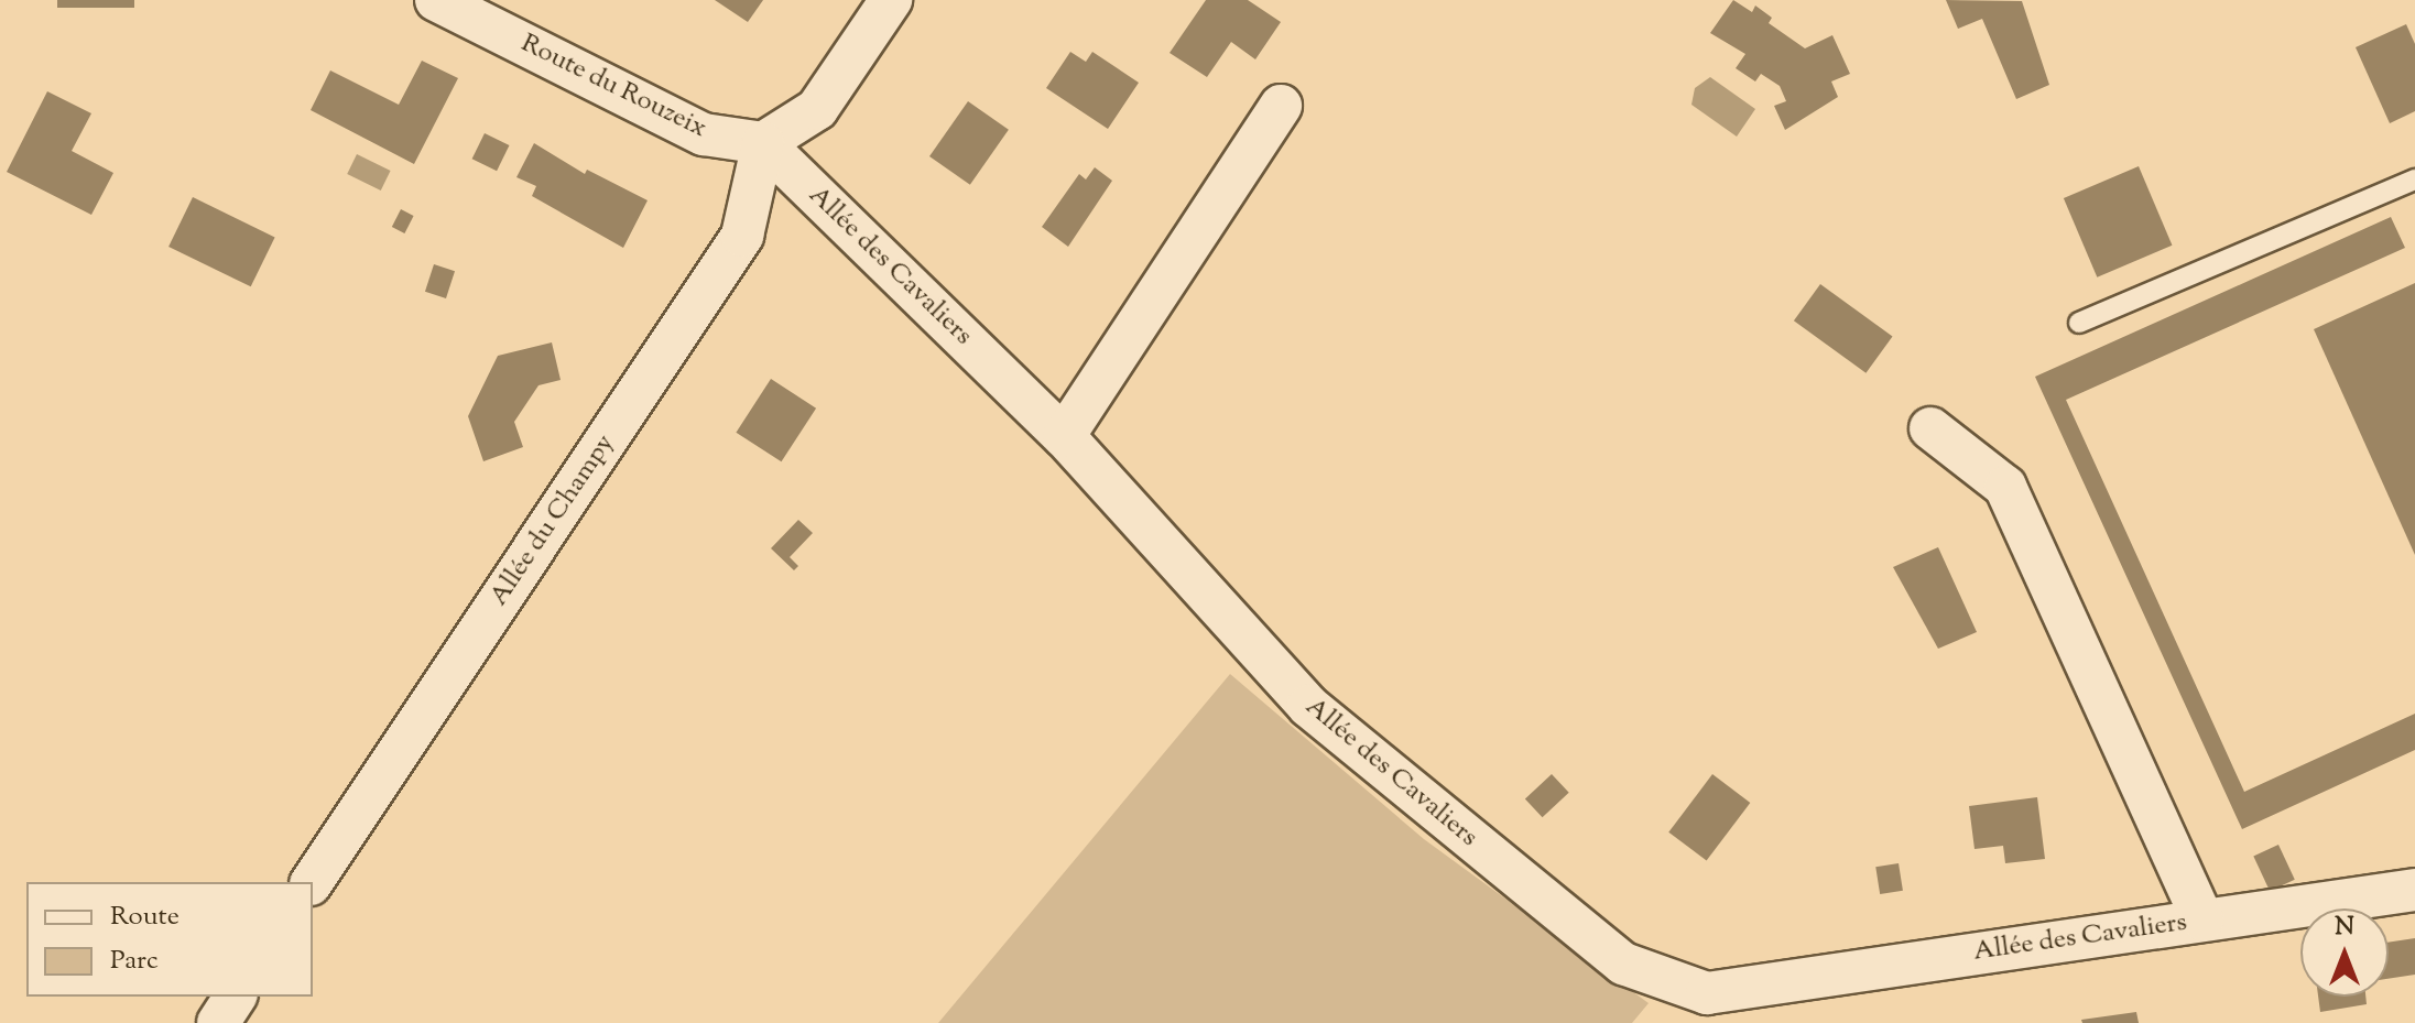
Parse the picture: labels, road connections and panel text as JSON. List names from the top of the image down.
{
  "streets": {
    "street": ["Route du Rouzeix", "Allée des Cavaliers", "Allée du Champy"]
  },
  "crossings": [
    ["Route du Rouzeix", "Allée des Cavaliers"],
    ["Route du Rouzeix", "Allée du Champy"],
    ["Allée des Cavaliers", "Allée du Champy"]
  ],
  "legend": ["Route", "Parc"],
  "north": "top"
}
